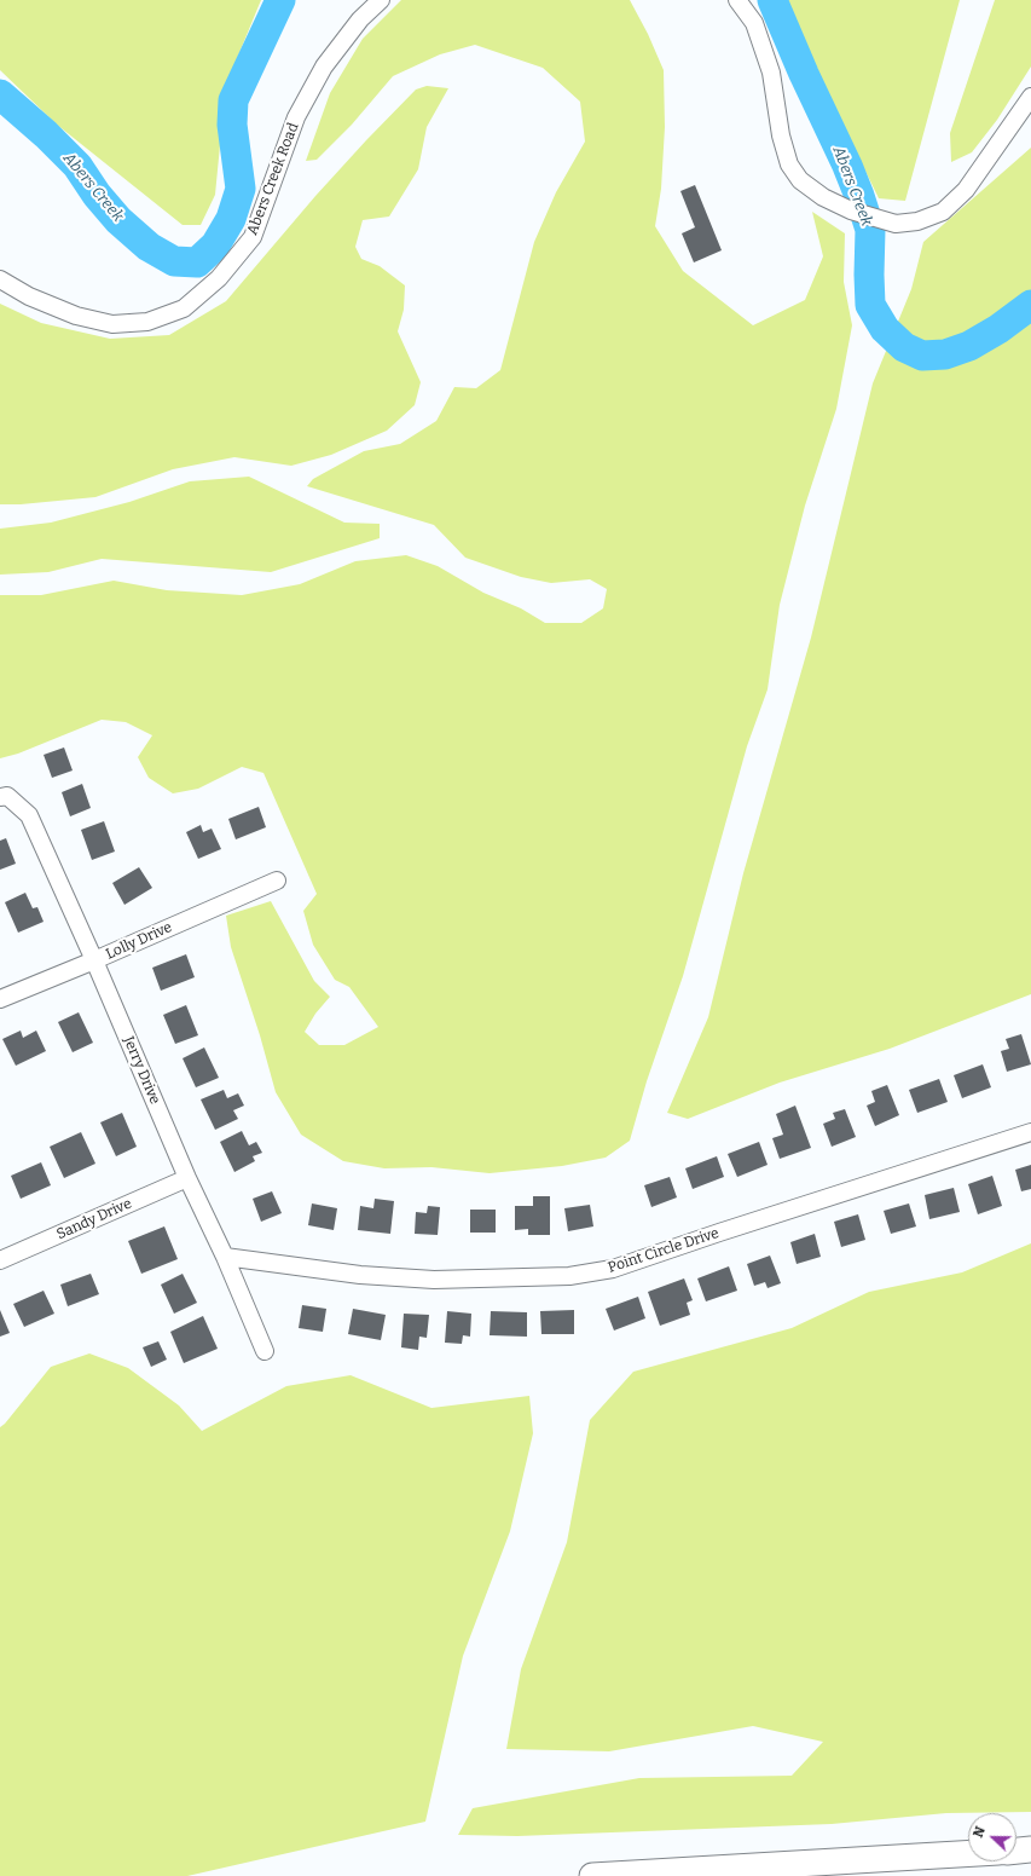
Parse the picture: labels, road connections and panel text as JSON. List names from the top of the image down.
{
  "streets": {
    "street": [
      "Abers Creek Road",
      "Lolly Drive",
      "Jerry Drive",
      "Sandy Drive",
      "Point Circle Drive"
    ]
  },
  "crossings": [
    ["Lolly Drive", "Jerry Drive"],
    ["Jerry Drive", "Sandy Drive"],
    ["Jerry Drive", "Point Circle Drive"]
  ],
  "water": ["Abers Creek"],
  "north": "left"
}
